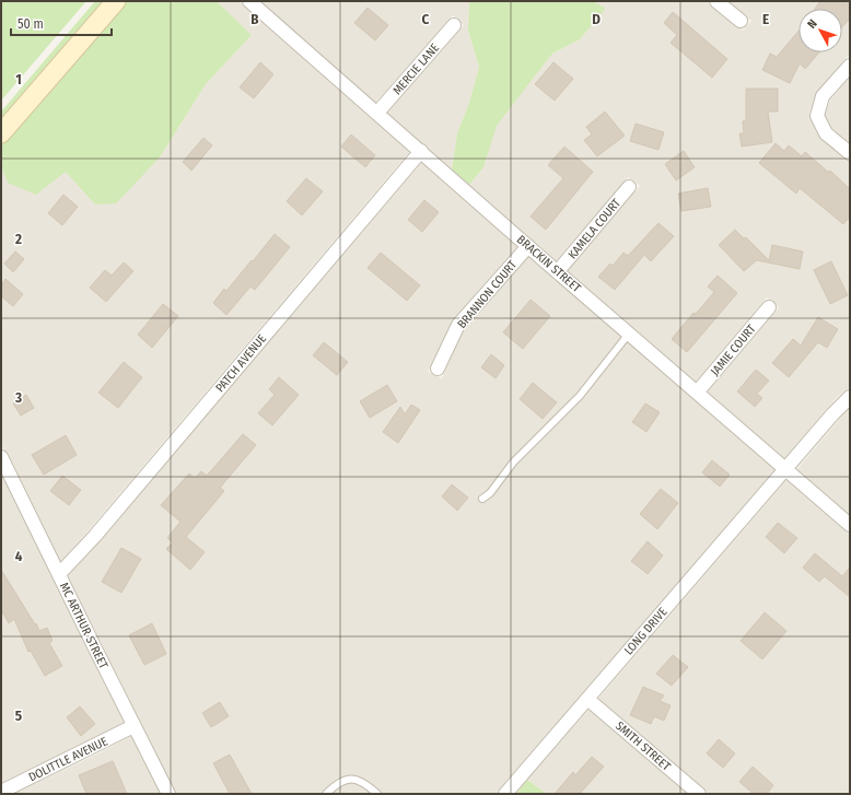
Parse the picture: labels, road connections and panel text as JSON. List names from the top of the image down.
{
  "streets": {
    "street": [
      "MERCIE LANE",
      "KAMELA COURT",
      "BRACKIN STREET",
      "BRANNON COURT",
      "JAMIE COURT",
      "PATCH AVENUE",
      "MC ARTHUR STREET",
      "LONG DRIVE",
      "SMITH STREET",
      "DOLITTLE AVENUE"
    ]
  },
  "crossings": [
    ["MERCIE LANE", "BRACKIN STREET"],
    ["KAMELA COURT", "BRACKIN STREET"],
    ["BRACKIN STREET", "BRANNON COURT"],
    ["BRACKIN STREET", "JAMIE COURT"],
    ["BRACKIN STREET", "PATCH AVENUE"],
    ["BRACKIN STREET", "LONG DRIVE"],
    ["PATCH AVENUE", "MC ARTHUR STREET"],
    ["MC ARTHUR STREET", "DOLITTLE AVENUE"],
    ["LONG DRIVE", "SMITH STREET"]
  ],
  "scale_bar": "50 m",
  "north": "top left",
  "grid": {
    "columns": [
      "B",
      "C",
      "D",
      "E"
    ],
    "rows": [
      "1",
      "2",
      "3",
      "4",
      "5"
    ]
  }
}
